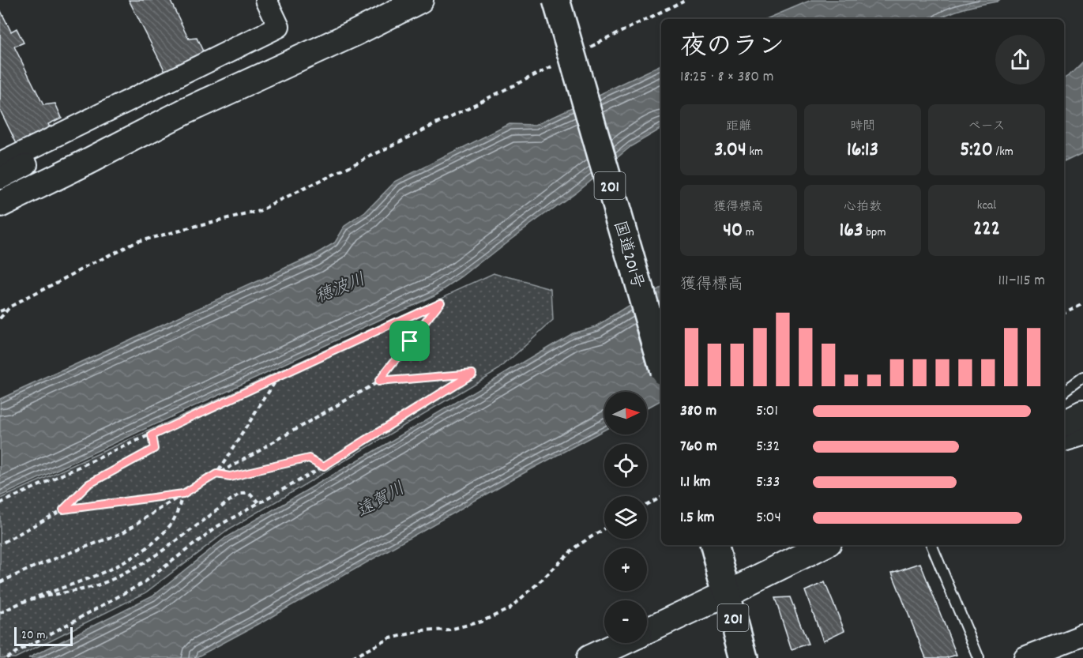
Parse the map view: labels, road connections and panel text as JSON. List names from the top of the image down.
{
  "streets": {
    "highway": ["201", "国道201号"]
  },
  "water": ["穂波川", "遠賀川"],
  "scale_bar": "20 m",
  "north": "right",
  "page": {
    "heading": ["夜のラン", "18:25 · 8 × 380 m"],
    "stats": [
      ["距離", "3.04 km"],
      ["時間", "16:13"],
      ["ペース", "5:20 /km"],
      ["獲得標高", "40 m"],
      ["心拍数", "163 bpm"],
      ["kcal", "222"]
    ],
    "chart": ["獲得標高", "111–115 m"],
    "map_buttons": ["+", "−"],
    "list": [
      {
        "name": "380 m",
        "note": "5:01"
      },
      {
        "name": "760 m",
        "note": "5:32"
      },
      {
        "name": "1.1 km",
        "note": "5:33"
      },
      {
        "name": "1.5 km",
        "note": "5:04"
      }
    ],
    "scale": "20 m"
  }
}
